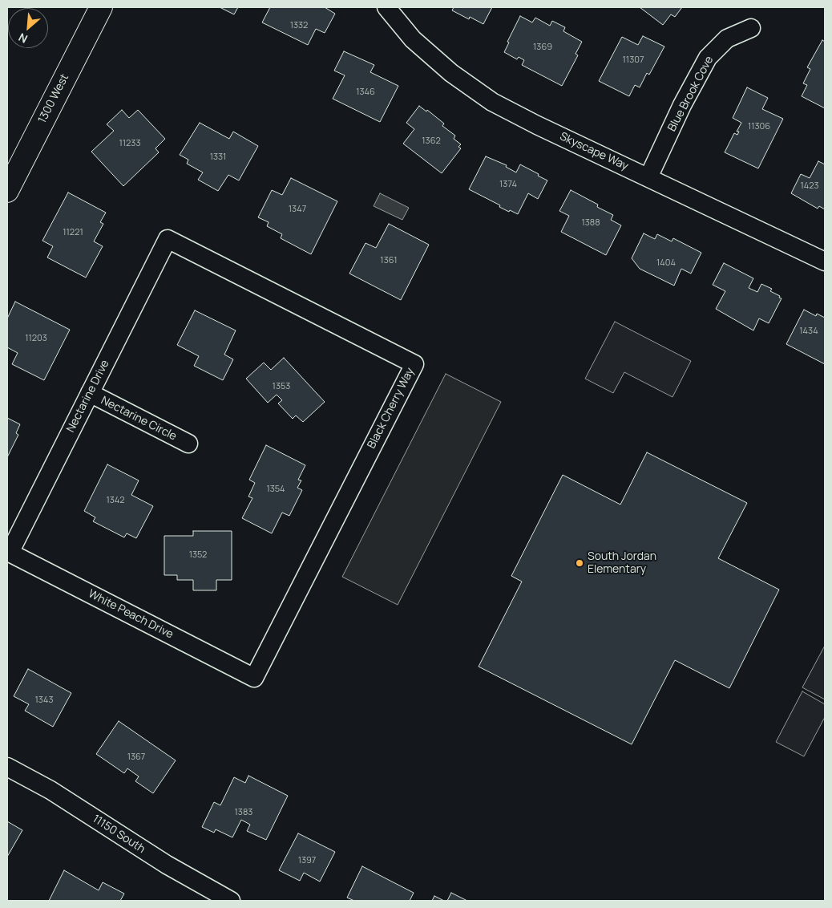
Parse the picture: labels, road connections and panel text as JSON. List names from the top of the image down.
{
  "streets": {
    "street": [
      "Blue Brook Cove",
      "1300 West",
      "Skyscape Way",
      "Nectarine Drive",
      "Black Cherry Way",
      "Nectarine Circle",
      "White Peach Drive",
      "11150 South"
    ]
  },
  "crossings": [
    ["Blue Brook Cove", "Skyscape Way"],
    ["Nectarine Drive", "Black Cherry Way"],
    ["Nectarine Drive", "Nectarine Circle"],
    ["Nectarine Drive", "White Peach Drive"],
    ["Black Cherry Way", "White Peach Drive"]
  ],
  "places": ["South Jordan Elementary"],
  "house_numbers": [
    "1332",
    "1369",
    "11307",
    "1346",
    "11306",
    "1362",
    "11233",
    "1331",
    "1374",
    "1423",
    "1347",
    "1388",
    "11221",
    "1361",
    "1404",
    "1434",
    "11203",
    "1353",
    "1354",
    "1342",
    "1352",
    "1343",
    "1367",
    "1383",
    "1397"
  ],
  "north": "bottom left"
}
